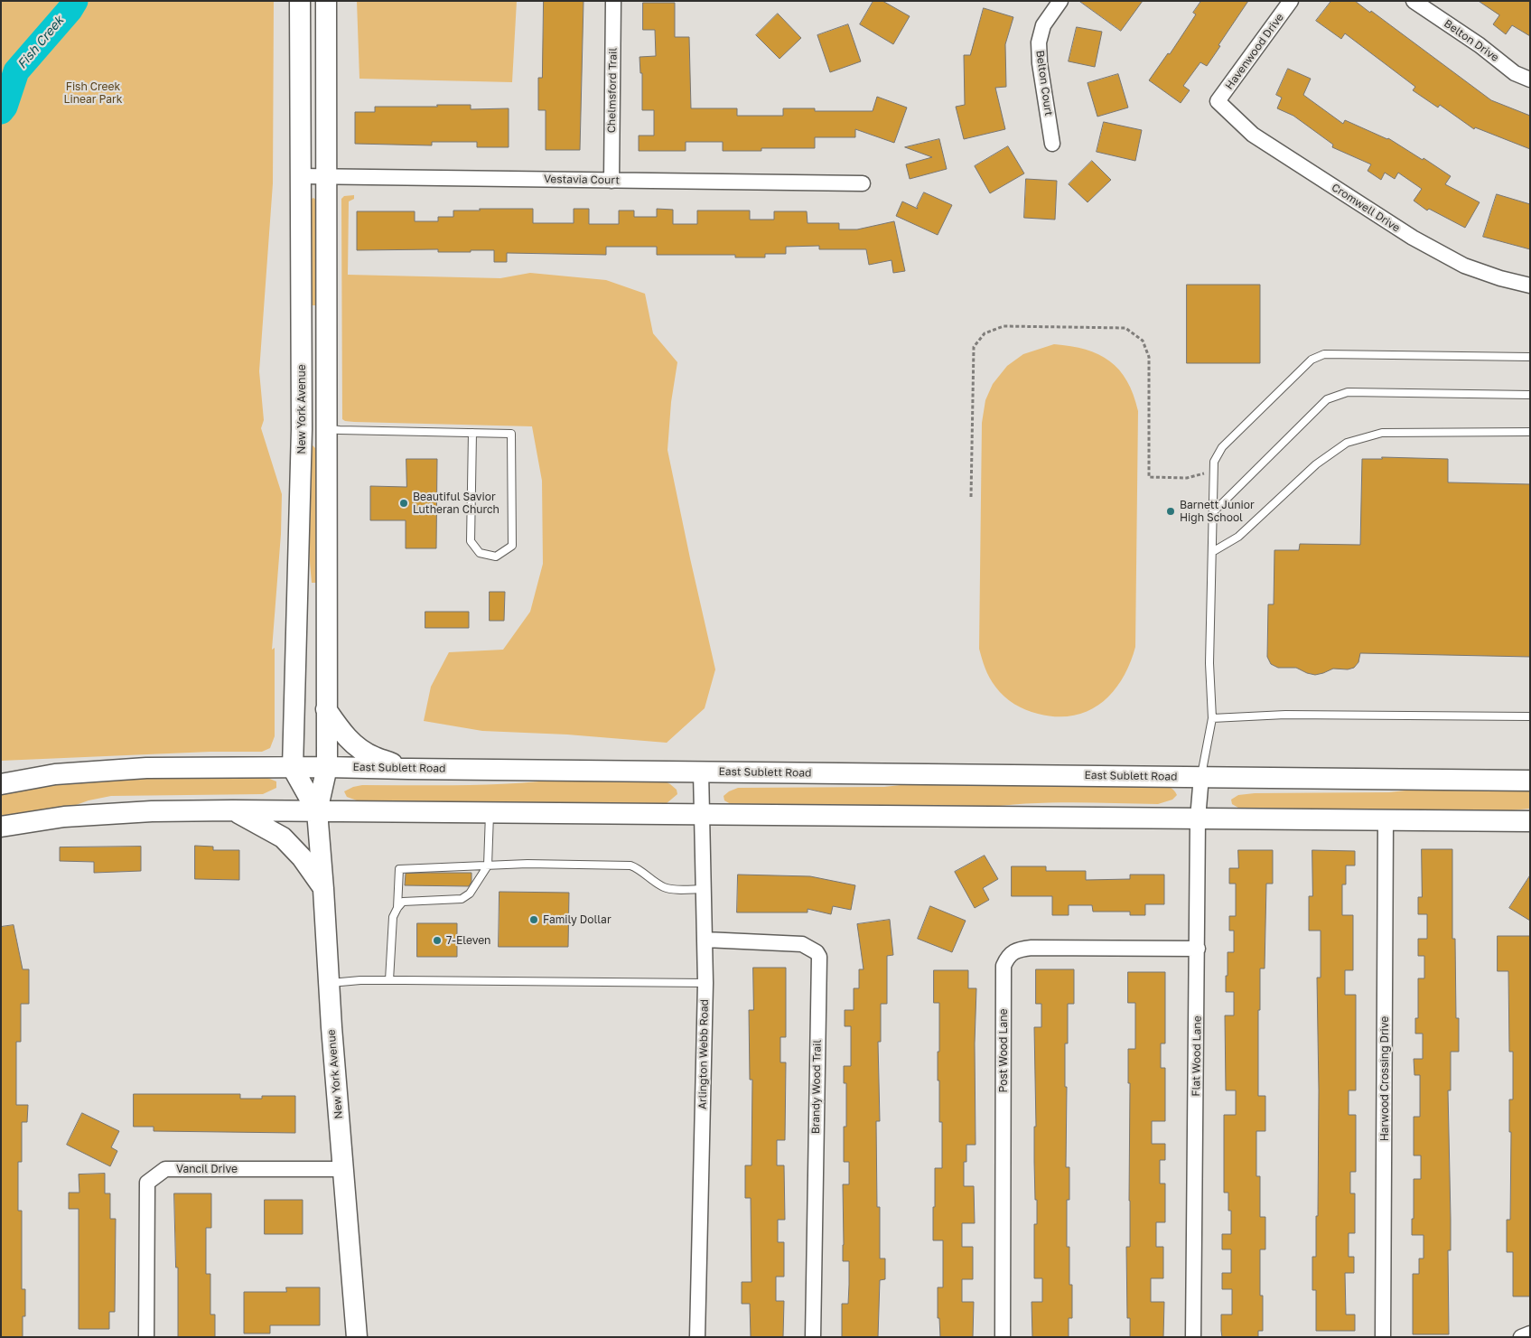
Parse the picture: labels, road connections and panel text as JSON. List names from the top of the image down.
{
  "streets": {
    "main road": ["New York Avenue", "East Sublett Road"],
    "street": [
      "Belton Drive",
      "Havenwood Drive",
      "Belton Court",
      "Chelmsford Trail",
      "Vestavia Court",
      "Cromwell Drive",
      "Post Wood Lane",
      "Arlington Webb Road",
      "Flat Wood Lane",
      "Harwood Crossing Drive",
      "Brandy Wood Trail",
      "Vancil Drive"
    ]
  },
  "crossings": [
    ["Havenwood Drive", "Cromwell Drive"],
    ["Chelmsford Trail", "Vestavia Court"],
    ["Vestavia Court", "New York Avenue"],
    ["New York Avenue", "East Sublett Road"],
    ["New York Avenue", "Vancil Drive"],
    ["East Sublett Road", "Arlington Webb Road"],
    ["East Sublett Road", "Flat Wood Lane"],
    ["Post Wood Lane", "Flat Wood Lane"],
    ["Arlington Webb Road", "Brandy Wood Trail"]
  ],
  "water": ["Fish Creek"],
  "parks": ["Fish Creek Linear Park"],
  "places": [
    "Beautiful Savior Lutheran Church",
    "Barnett Junior High School",
    "Family Dollar",
    "7-Eleven"
  ]
}
